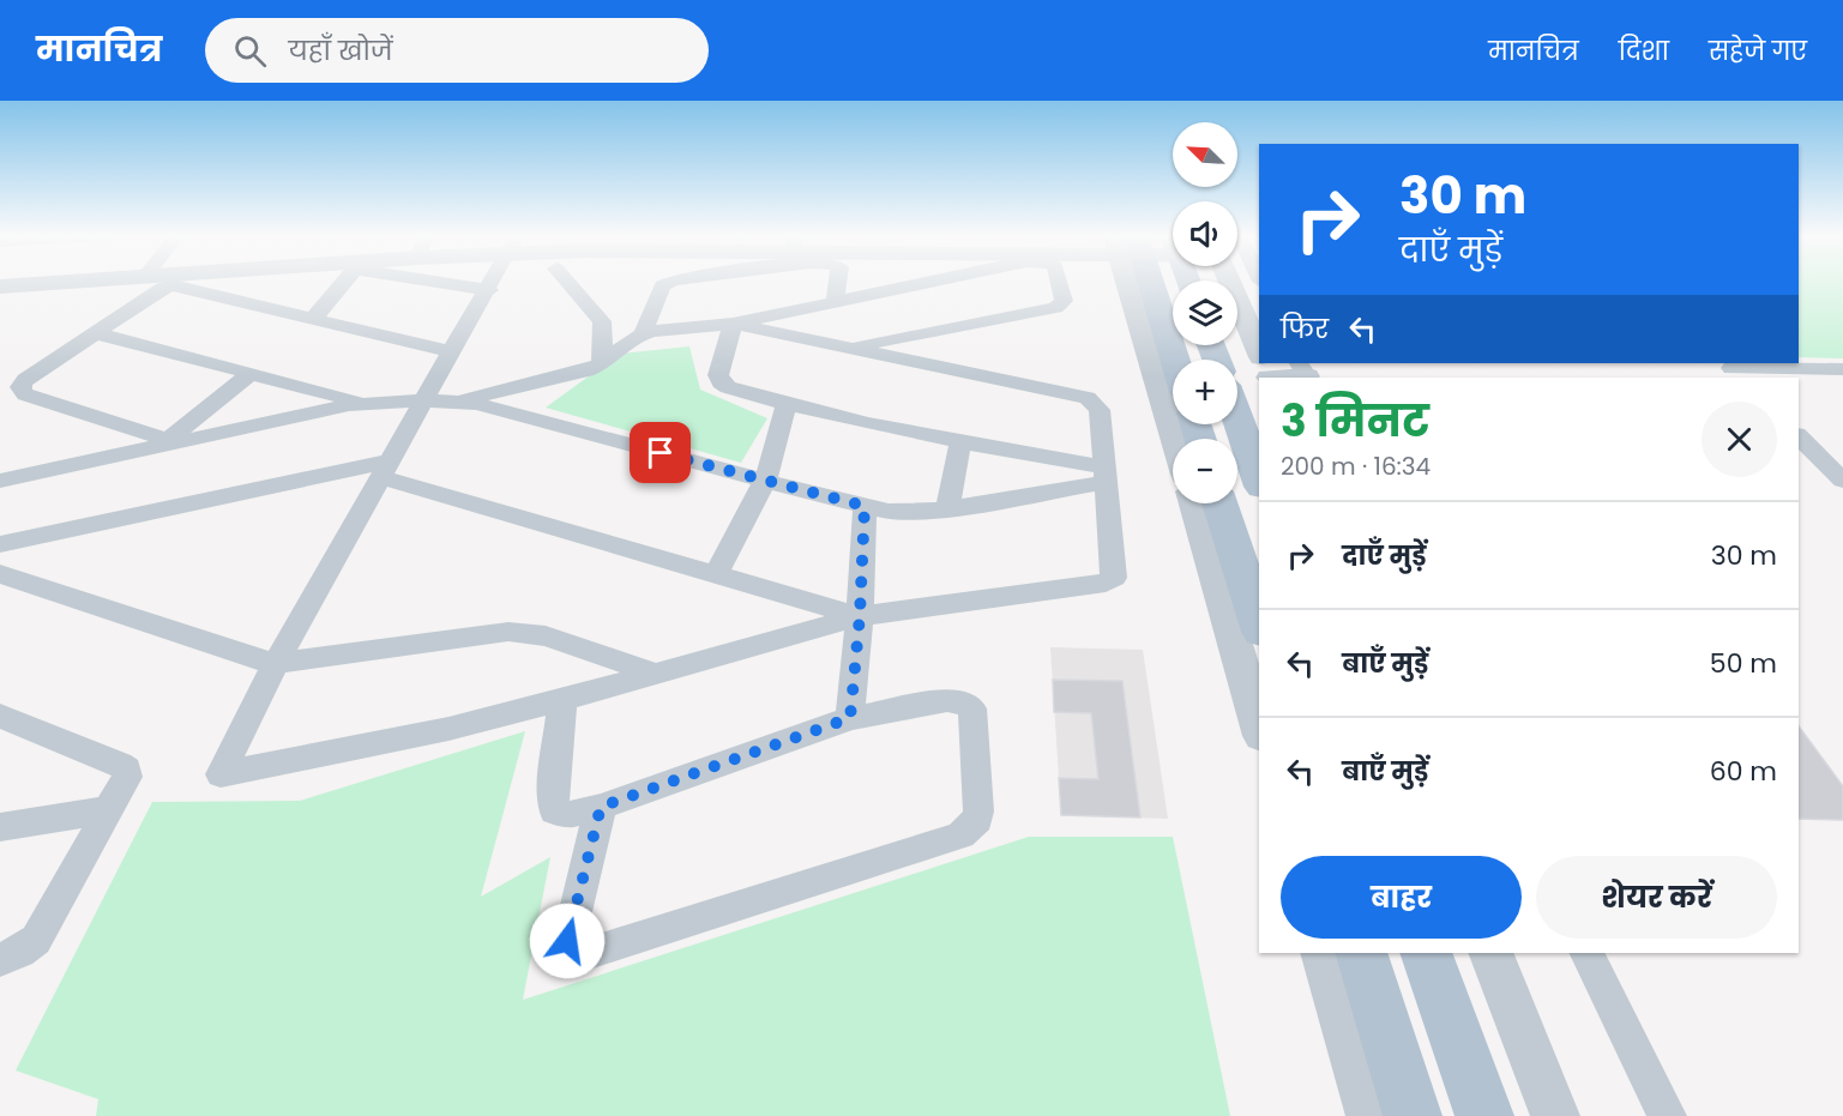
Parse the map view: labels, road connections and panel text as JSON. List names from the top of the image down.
{
  "north": "top left",
  "page": {
    "header": "मानचित्र",
    "search": "यहाँ खोजें",
    "nav": ["मानचित्र", "दिशा", "सहेजे गए"],
    "map_buttons": ["+", "−"],
    "turn": ["30 m", "दाएँ मुड़ें"],
    "then": "फिर",
    "heading": ["3 मिनट", "200 m · 16:34"],
    "list": [
      {
        "name": "दाएँ मुड़ें",
        "value": "30 m"
      },
      {
        "name": "बाएँ मुड़ें",
        "value": "50 m"
      },
      {
        "name": "बाएँ मुड़ें",
        "value": "60 m"
      }
    ],
    "buttons": ["बाहर", "शेयर करें"]
  }
}
